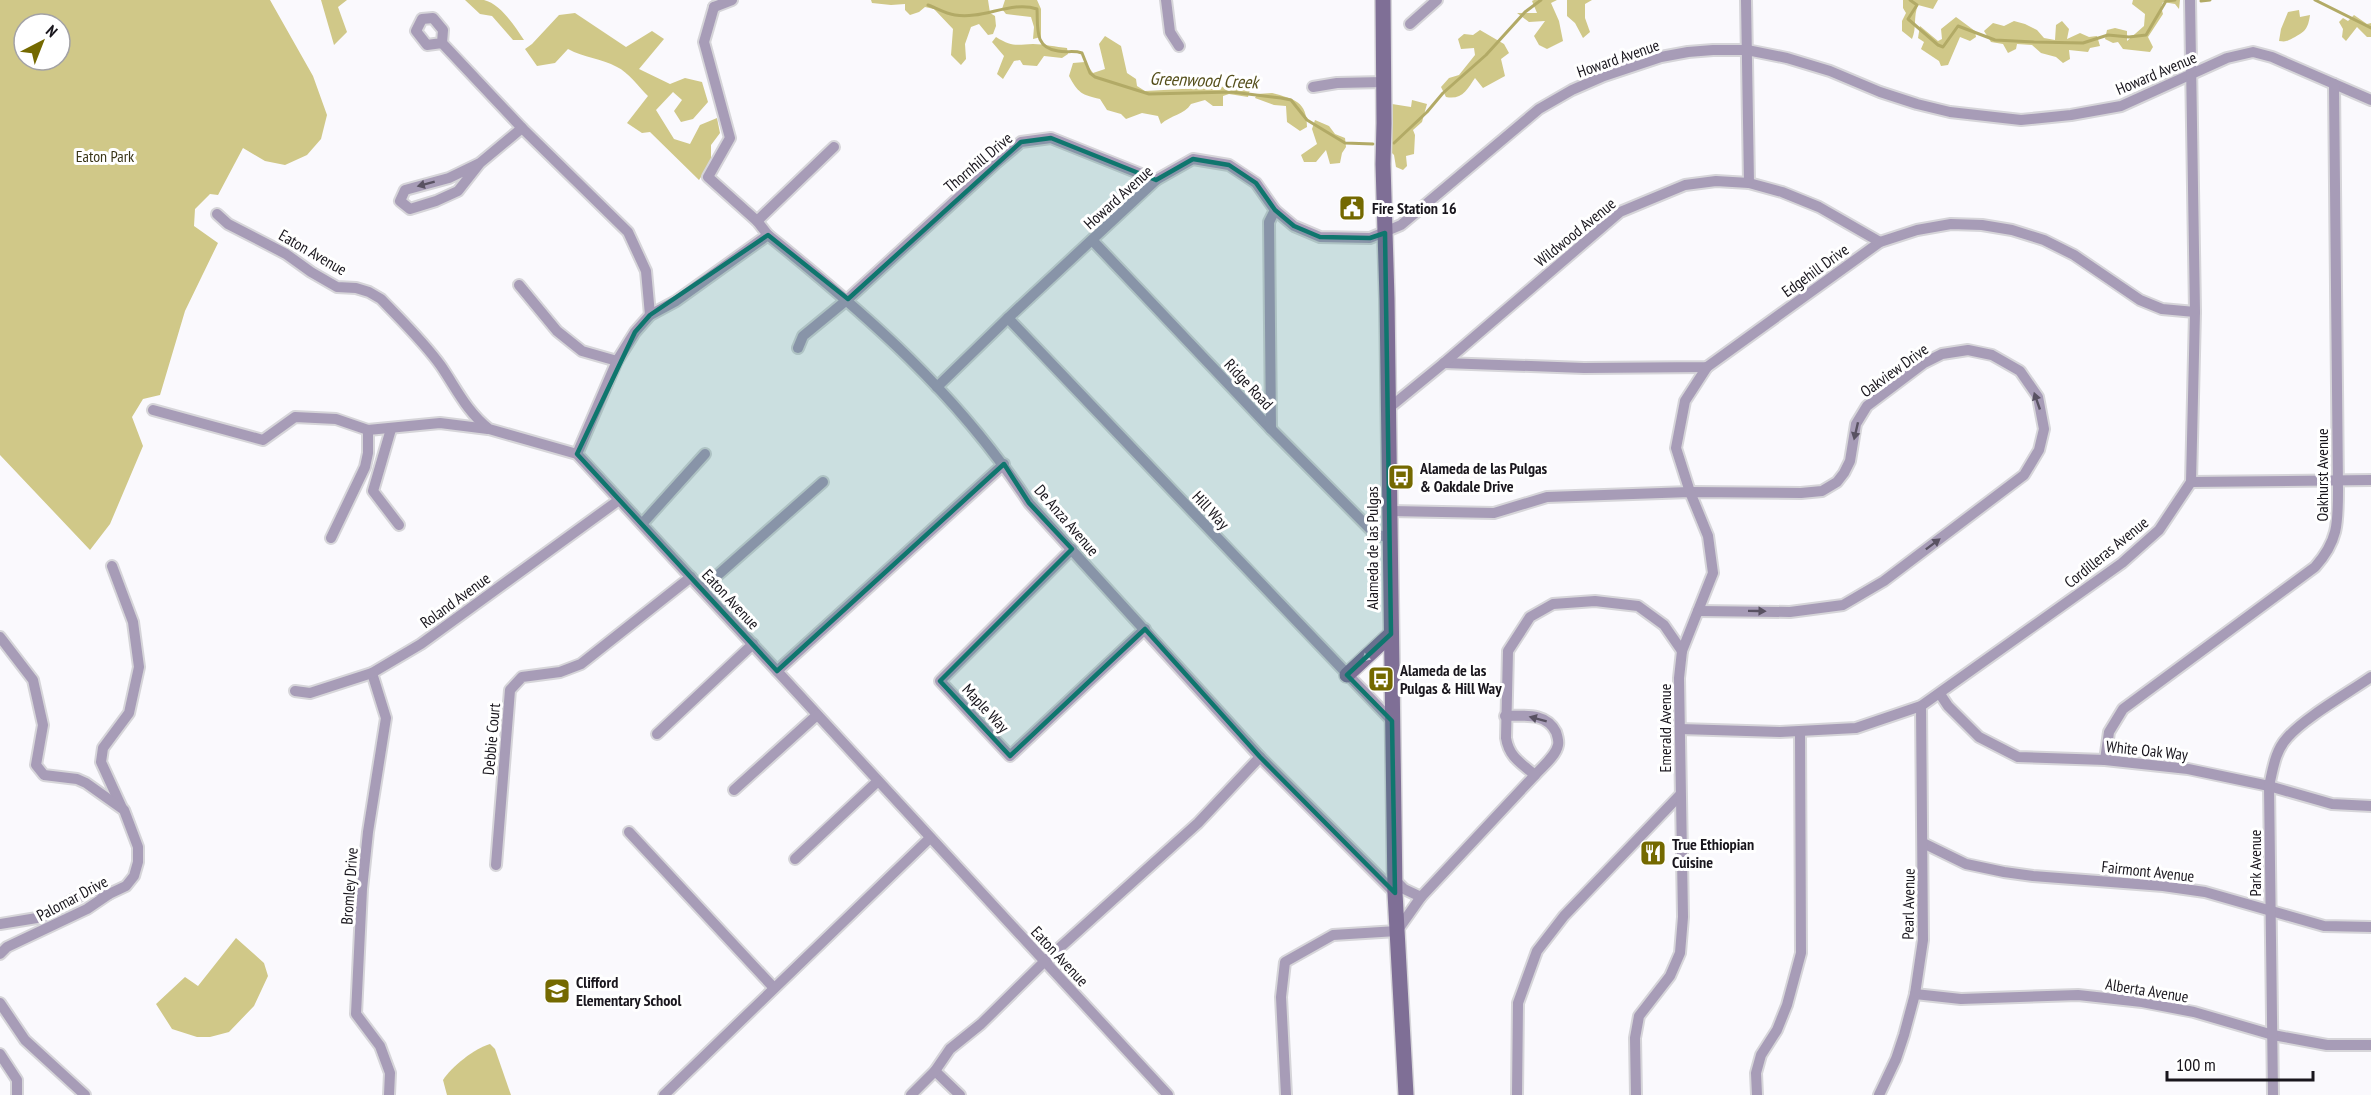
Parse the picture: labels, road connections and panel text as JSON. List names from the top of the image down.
{
  "streets": {
    "main road": ["Alameda de las Pulgas"],
    "street": [
      "Howard Avenue",
      "Thornhill Drive",
      "Wildwood Avenue",
      "Eaton Avenue",
      "Edgehill Drive",
      "Oakview Drive",
      "Ridge Road",
      "Oakhurst Avenue",
      "Hill Way",
      "De Anza Avenue",
      "Cordilleras Avenue",
      "Roland Avenue",
      "Maple Way",
      "Emerald Avenue",
      "Debbie Court",
      "White Oak Way",
      "Park Avenue",
      "Fairmont Avenue",
      "Bromley Drive",
      "Palomar Drive",
      "Pearl Avenue",
      "Alberta Avenue"
    ]
  },
  "crossings": [
    ["Howard Avenue", "Thornhill Drive"],
    ["Howard Avenue", "Ridge Road"],
    ["Howard Avenue", "Oakhurst Avenue"],
    ["Howard Avenue", "Hill Way"],
    ["Howard Avenue", "De Anza Avenue"],
    ["Howard Avenue", "Alameda de las Pulgas"],
    ["Thornhill Drive", "De Anza Avenue"],
    ["Wildwood Avenue", "Edgehill Drive"],
    ["Wildwood Avenue", "Alameda de las Pulgas"],
    ["Eaton Avenue", "Roland Avenue"],
    ["Eaton Avenue", "Debbie Court"],
    ["Edgehill Drive", "Emerald Avenue"],
    ["Oakview Drive", "Alameda de las Pulgas"],
    ["Oakview Drive", "Emerald Avenue"],
    ["Ridge Road", "Alameda de las Pulgas"],
    ["Oakhurst Avenue", "White Oak Way"],
    ["Hill Way", "Alameda de las Pulgas"],
    ["De Anza Avenue", "Alameda de las Pulgas"],
    ["De Anza Avenue", "Maple Way"],
    ["Cordilleras Avenue", "Emerald Avenue"],
    ["Cordilleras Avenue", "White Oak Way"],
    ["Cordilleras Avenue", "Pearl Avenue"],
    ["Roland Avenue", "Bromley Drive"],
    ["White Oak Way", "Park Avenue"],
    ["Park Avenue", "Fairmont Avenue"],
    ["Park Avenue", "Alberta Avenue"],
    ["Fairmont Avenue", "Pearl Avenue"],
    ["Pearl Avenue", "Alberta Avenue"]
  ],
  "water": ["Greenwood Creek"],
  "parks": ["Eaton Park"],
  "places": {
    "public building": ["Fire Station 16"],
    "bus stop": ["Alameda de las Pulgas & Oakdale Drive", "Alameda de las Pulgas & Hill Way"],
    "restaurant": ["True Ethiopian Cuisine"],
    "school or university": ["Clifford Elementary School"]
  },
  "scale_bar": "100 m",
  "north": "top right"
}
